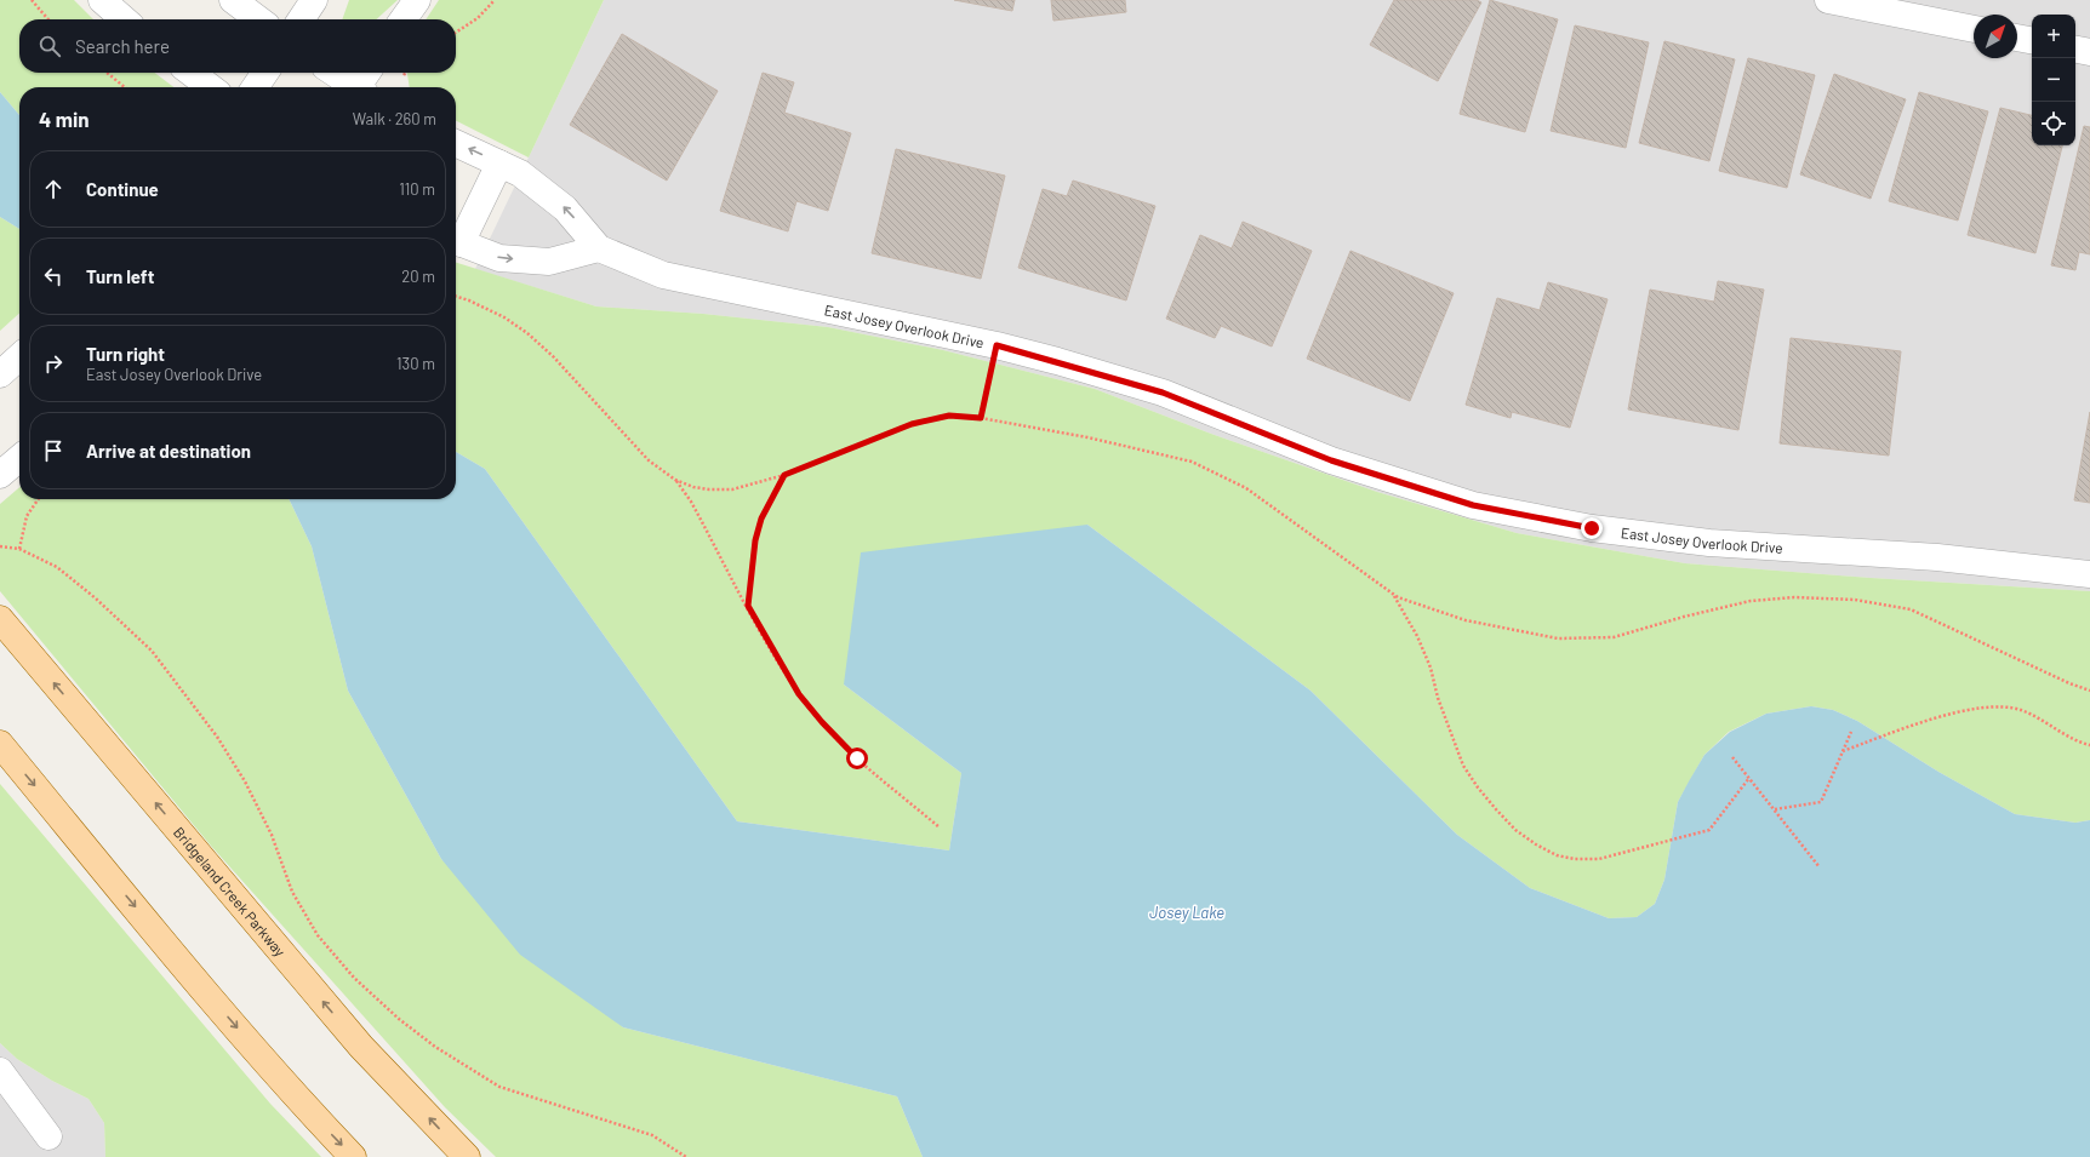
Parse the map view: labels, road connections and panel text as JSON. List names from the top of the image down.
{
  "streets": {
    "main road": ["Bridgeland Creek Parkway"],
    "street": ["East Josey Overlook Drive"]
  },
  "water": ["Josey Lake"],
  "north": "top right",
  "page": {
    "map_buttons": ["+", "−"],
    "search": "Search here",
    "heading": ["4 min", "Walk · 260 m"],
    "list": [
      ["Continue", "110 m"],
      ["Turn left", "20 m"],
      ["Turn right", "East Josey Overlook Drive", "130 m"],
      "Arrive at destination"
    ]
  }
}
